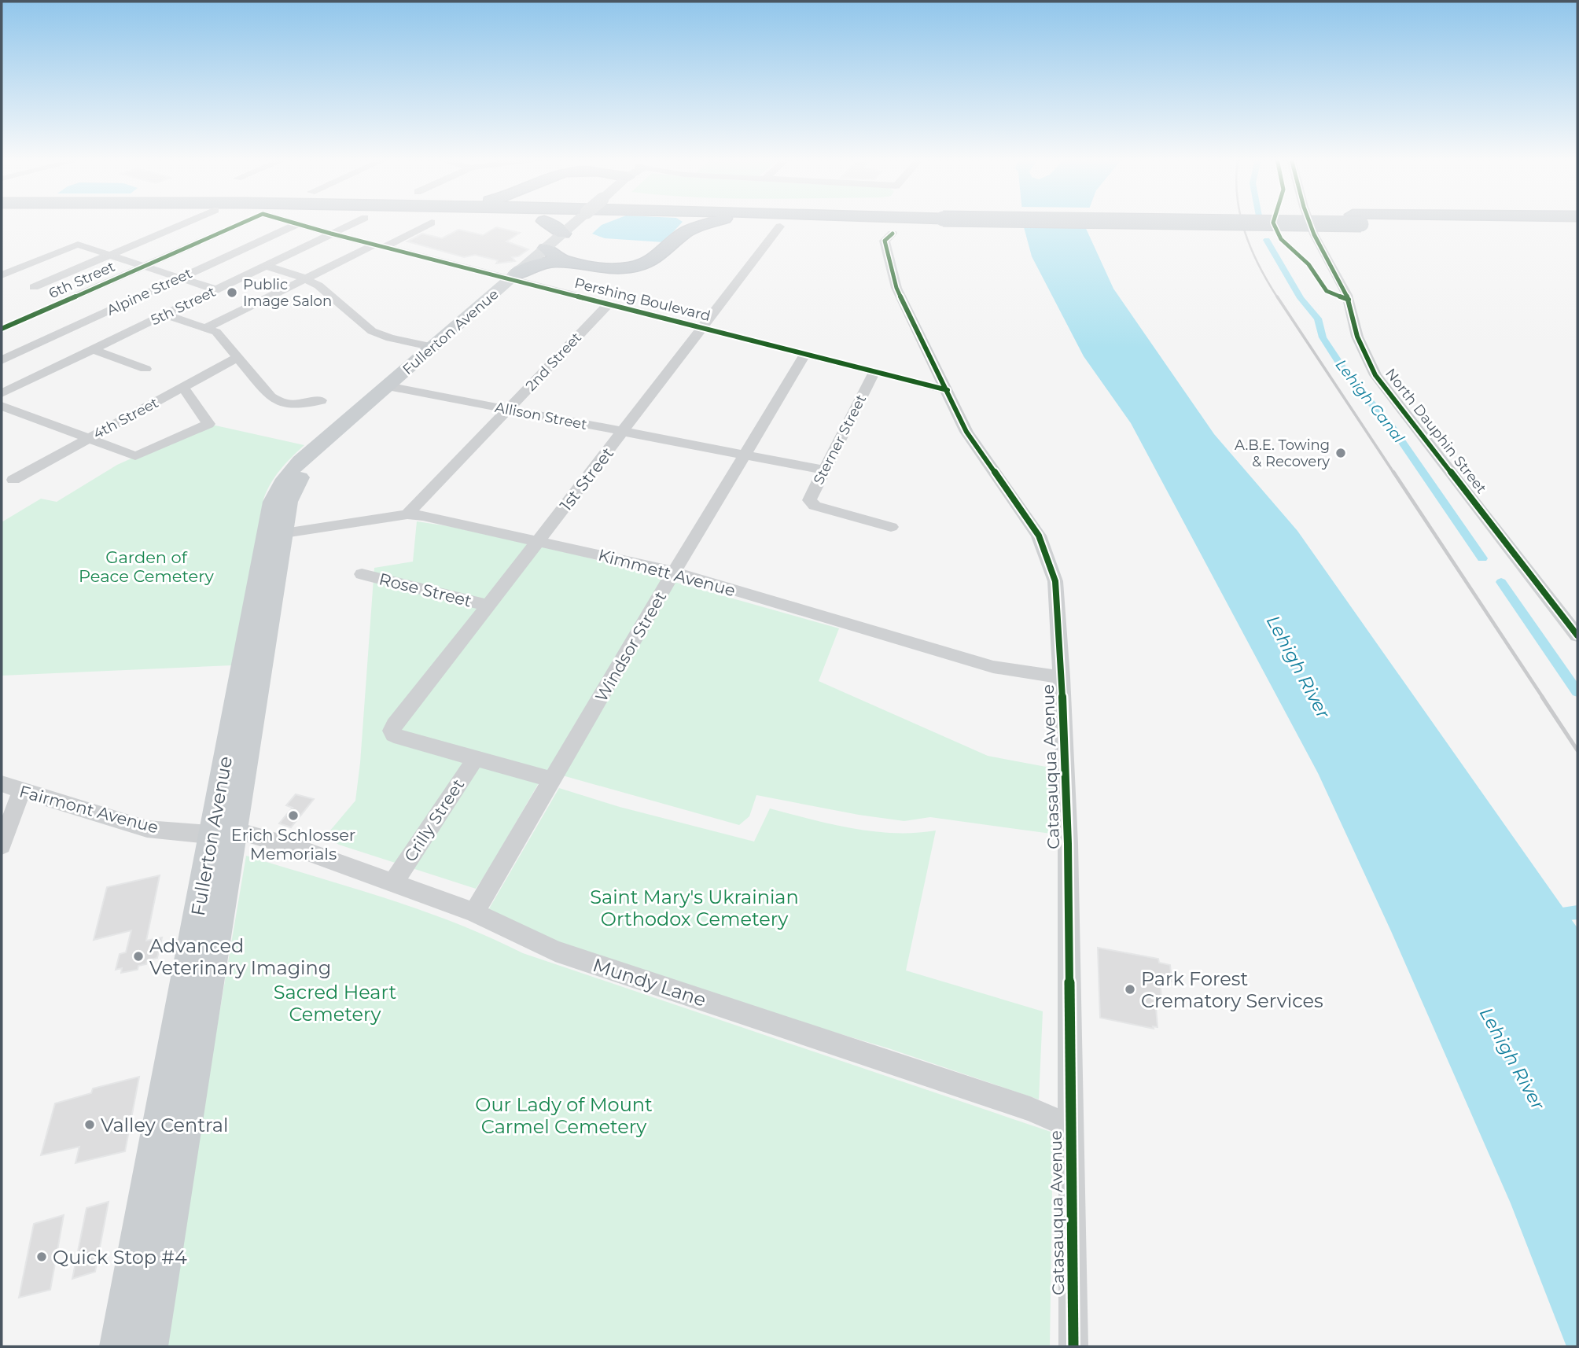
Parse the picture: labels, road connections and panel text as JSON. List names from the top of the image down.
{
  "streets": {
    "main road": ["Fullerton Avenue"],
    "street": [
      "6th Street",
      "Alpine Street",
      "Pershing Boulevard",
      "5th Street",
      "2nd Street",
      "Allison Street",
      "4th Street",
      "North Dauphin Street",
      "Sterner Street",
      "1st Street",
      "Kimmett Avenue",
      "Rose Street",
      "Windsor Street",
      "Catasauqua Avenue",
      "Fairmont Avenue",
      "Crilly Street",
      "Mundy Lane"
    ]
  },
  "crossings": [
    ["Alpine Street", "Pershing Boulevard"],
    ["Pershing Boulevard", "5th Street"],
    ["Pershing Boulevard", "Fullerton Avenue"],
    ["Pershing Boulevard", "2nd Street"],
    ["Pershing Boulevard", "Sterner Street"],
    ["Pershing Boulevard", "1st Street"],
    ["Pershing Boulevard", "Windsor Street"],
    ["Pershing Boulevard", "Catasauqua Avenue"],
    ["Fullerton Avenue", "Allison Street"],
    ["Fullerton Avenue", "Kimmett Avenue"],
    ["Fullerton Avenue", "Fairmont Avenue"],
    ["Fullerton Avenue", "Mundy Lane"],
    ["2nd Street", "Allison Street"],
    ["2nd Street", "Kimmett Avenue"],
    ["Allison Street", "Sterner Street"],
    ["Allison Street", "1st Street"],
    ["Allison Street", "Windsor Street"],
    ["1st Street", "Kimmett Avenue"],
    ["1st Street", "Rose Street"],
    ["1st Street", "Crilly Street"],
    ["Kimmett Avenue", "Windsor Street"],
    ["Kimmett Avenue", "Catasauqua Avenue"],
    ["Windsor Street", "Crilly Street"],
    ["Windsor Street", "Mundy Lane"],
    ["Catasauqua Avenue", "Mundy Lane"],
    ["Fairmont Avenue", "Mundy Lane"],
    ["Crilly Street", "Mundy Lane"]
  ],
  "water": ["Lehigh Canal", "Lehigh River"],
  "parks": [
    "Garden of Peace Cemetery",
    "Saint Mary's Ukrainian Orthodox Cemetery",
    "Sacred Heart Cemetery",
    "Our Lady of Mount Carmel Cemetery"
  ],
  "places": [
    "Public Image Salon",
    "A.B.E. Towing & Recovery",
    "Erich Schlosser Memorials",
    "Advanced Veterinary Imaging",
    "Park Forest Crematory Services",
    "Valley Central",
    "Quick Stop #4"
  ]
}
